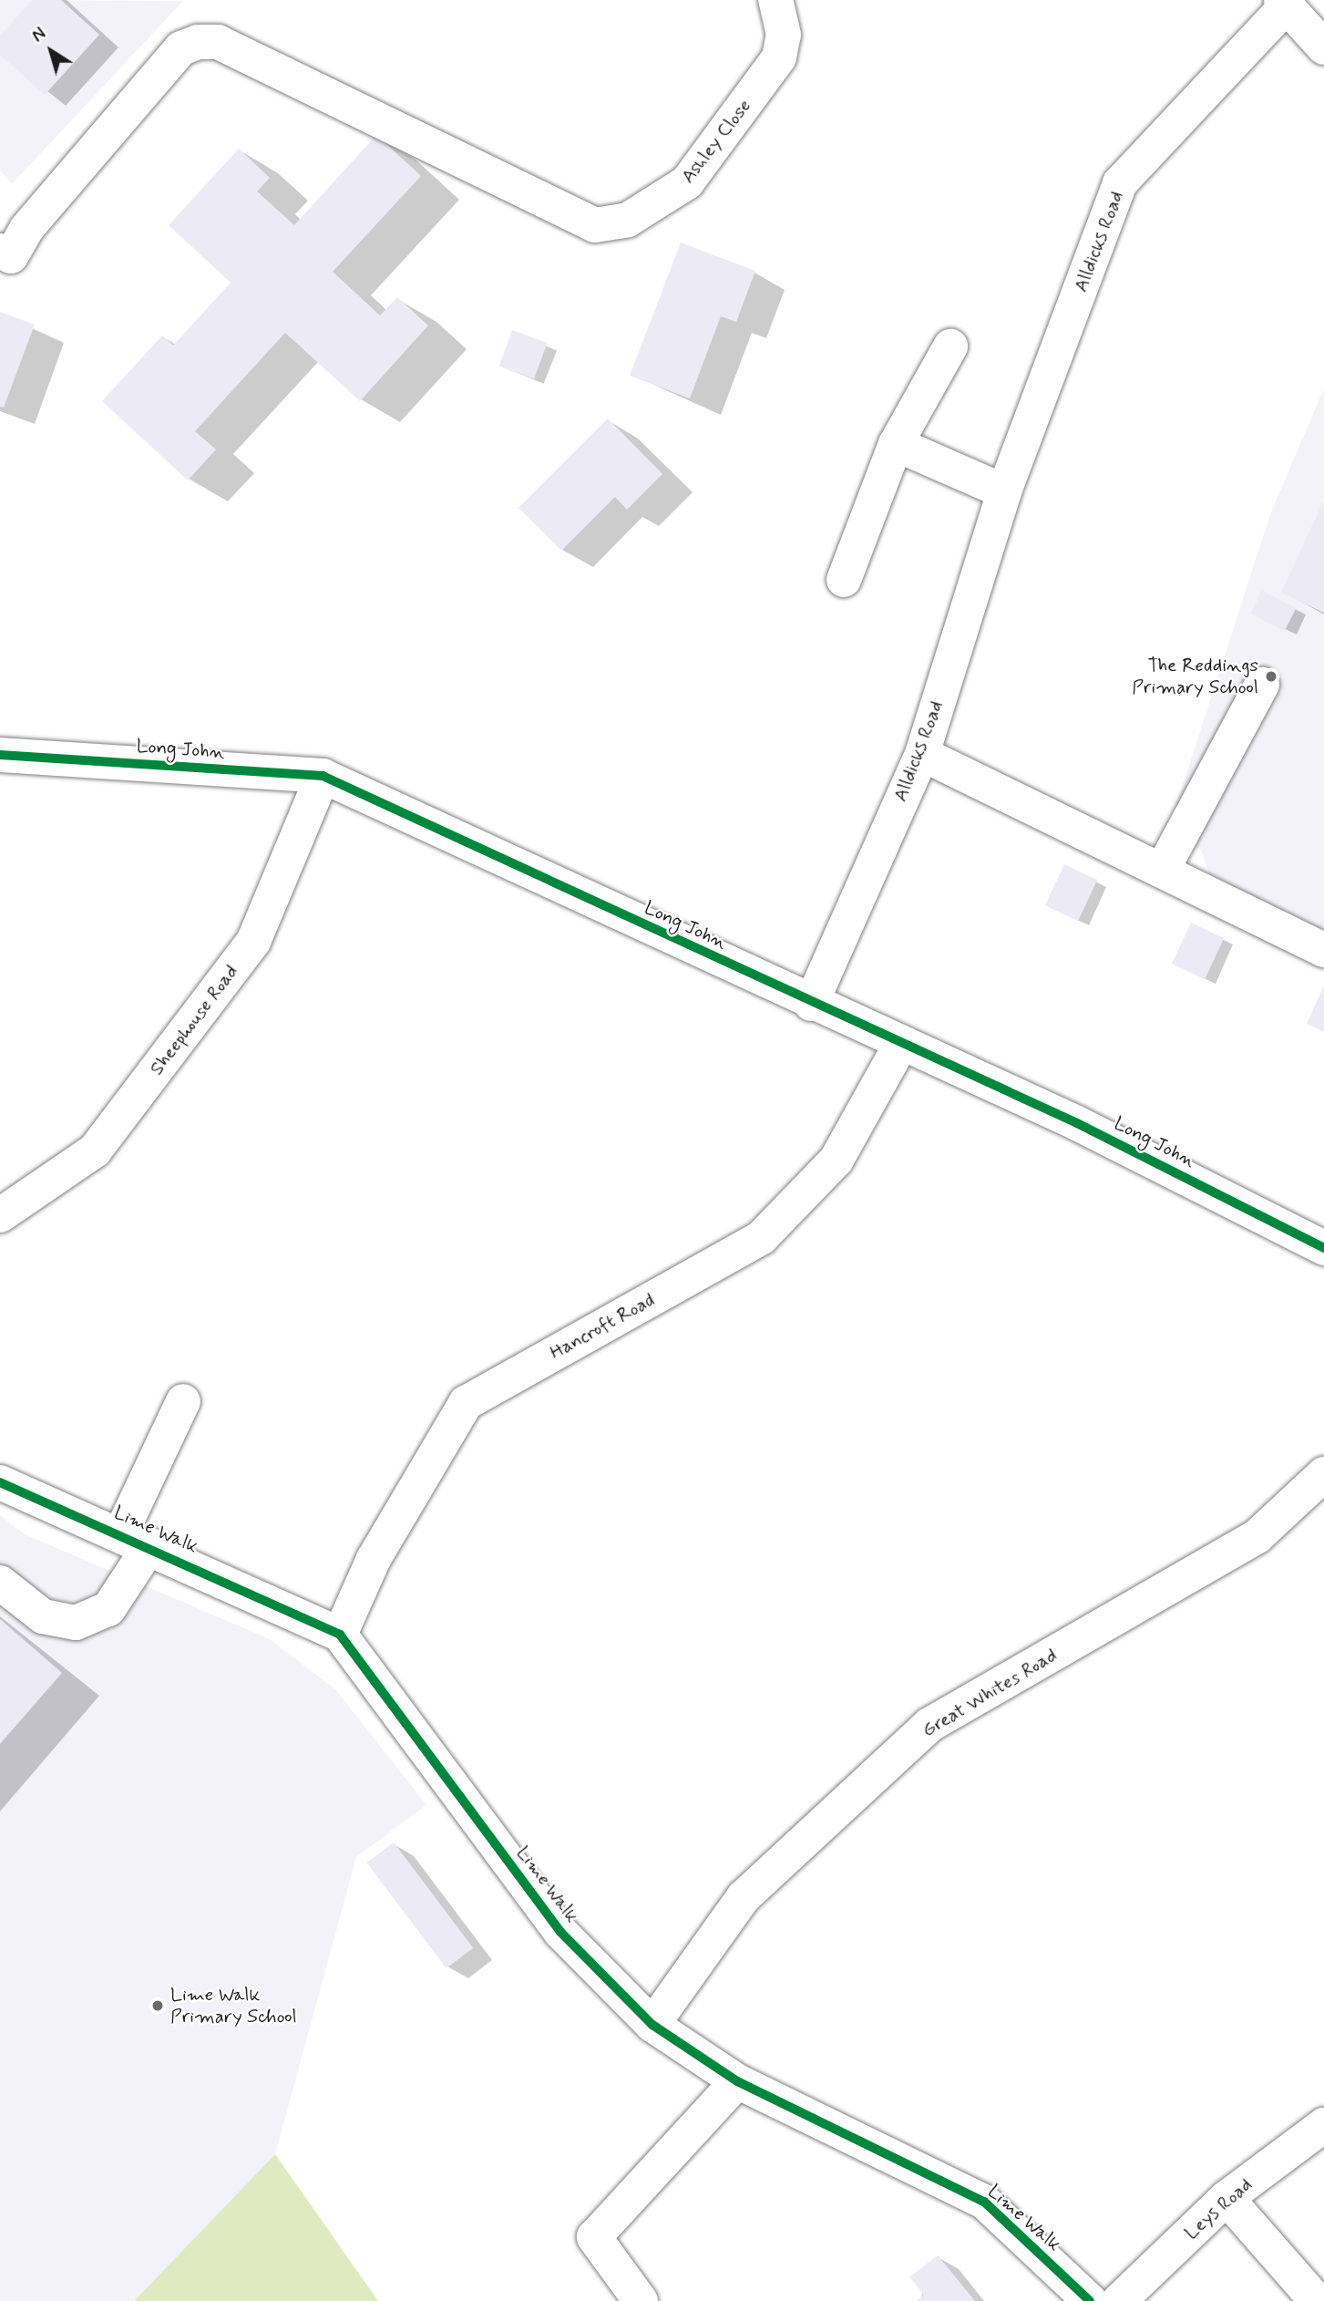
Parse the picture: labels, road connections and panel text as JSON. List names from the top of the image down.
{
  "streets": {
    "street": [
      "Ashley Close",
      "Alldicks Road",
      "Long John",
      "Sheephouse Road",
      "Hancroft Road",
      "Lime Walk",
      "Great Whites Road",
      "Leys Road"
    ]
  },
  "crossings": [
    ["Alldicks Road", "Long John"],
    ["Long John", "Sheephouse Road"],
    ["Long John", "Hancroft Road"],
    ["Hancroft Road", "Lime Walk"],
    ["Lime Walk", "Great Whites Road"]
  ],
  "places": ["The Reddings Primary School", "Lime Walk Primary School"],
  "north": "top left"
}
